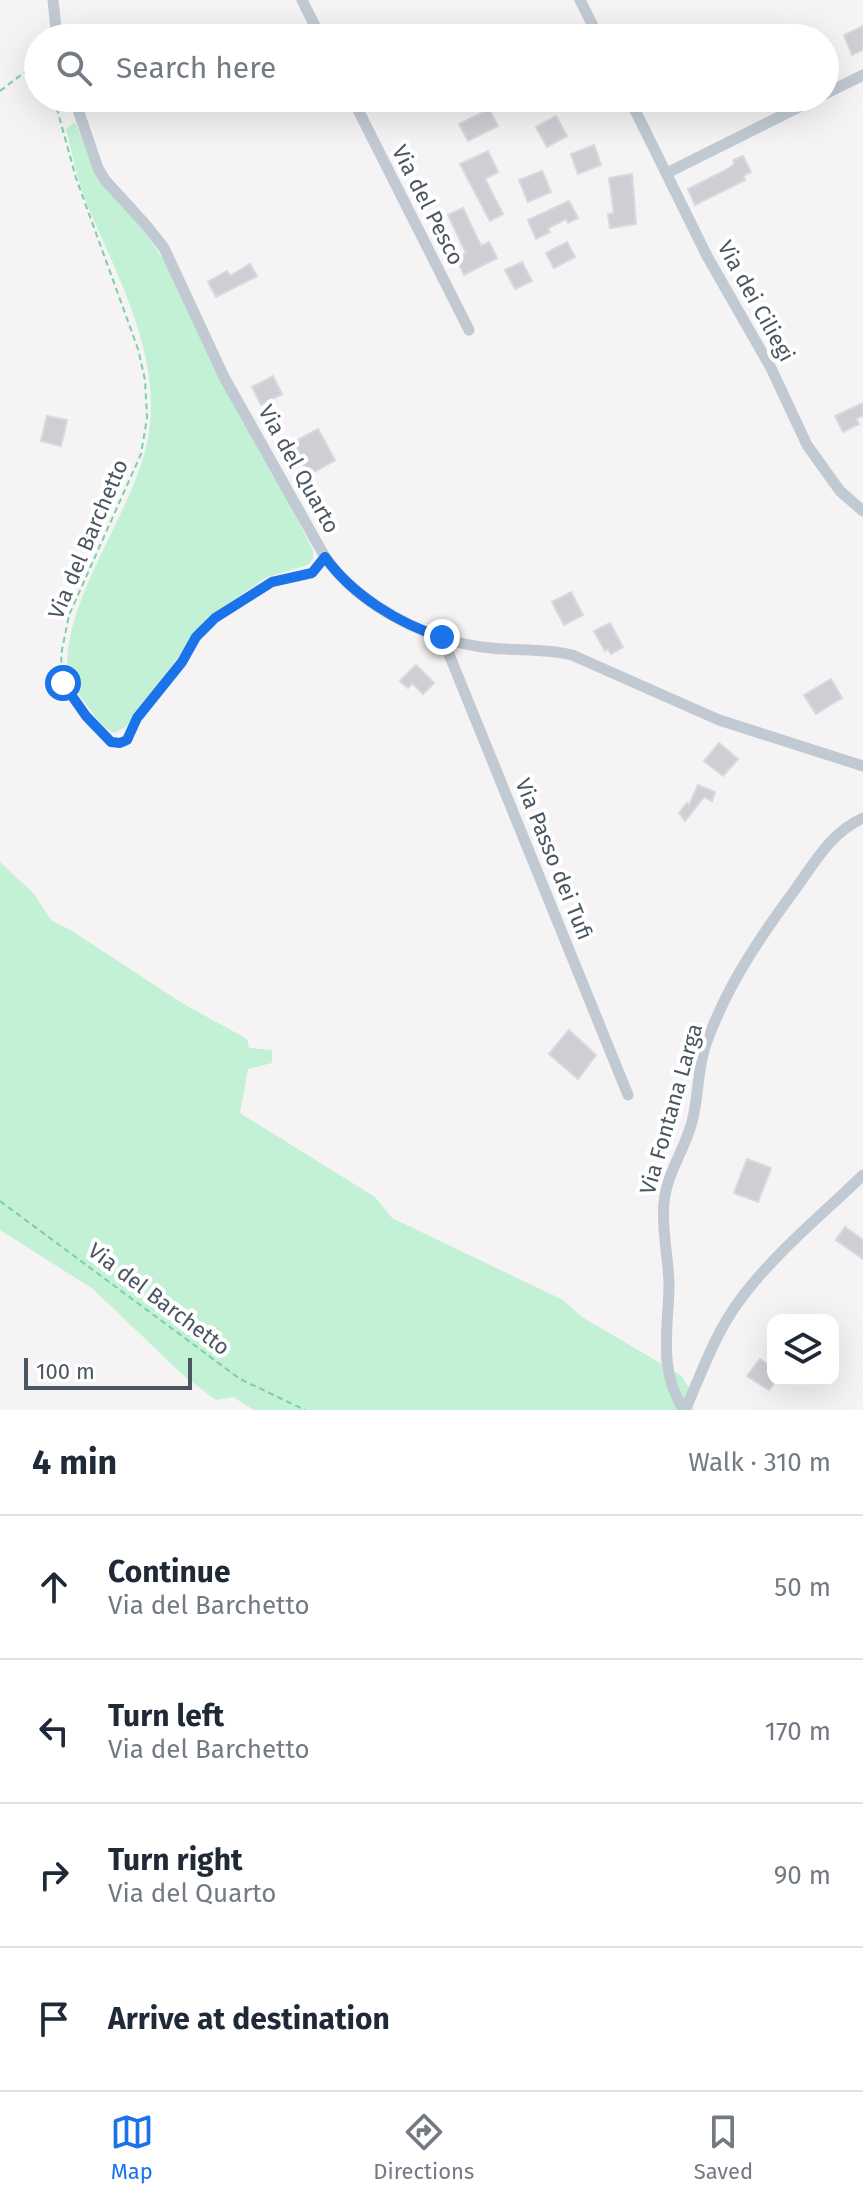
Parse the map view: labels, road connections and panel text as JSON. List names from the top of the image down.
{
  "streets": {
    "street": [
      "Via del Pesco",
      "Via dei Ciliegi",
      "Via del Quarto",
      "Via Passo dei Tufi",
      "Via Fontana Larga"
    ],
    "path": ["Via del Barchetto"]
  },
  "crossings": [
    ["Via del Quarto", "Via del Barchetto"],
    ["Via del Quarto", "Via Passo dei Tufi"]
  ],
  "scale_bar": "100 m",
  "page": {
    "search": "Search here",
    "scale": "100 m",
    "heading": ["4 min", "Walk · 310 m"],
    "list": [
      ["Continue", "Via del Barchetto", "50 m"],
      ["Turn left", "Via del Barchetto", "170 m"],
      ["Turn right", "Via del Quarto", "90 m"],
      "Arrive at destination"
    ],
    "nav": ["Map", "Directions", "Saved"]
  }
}
